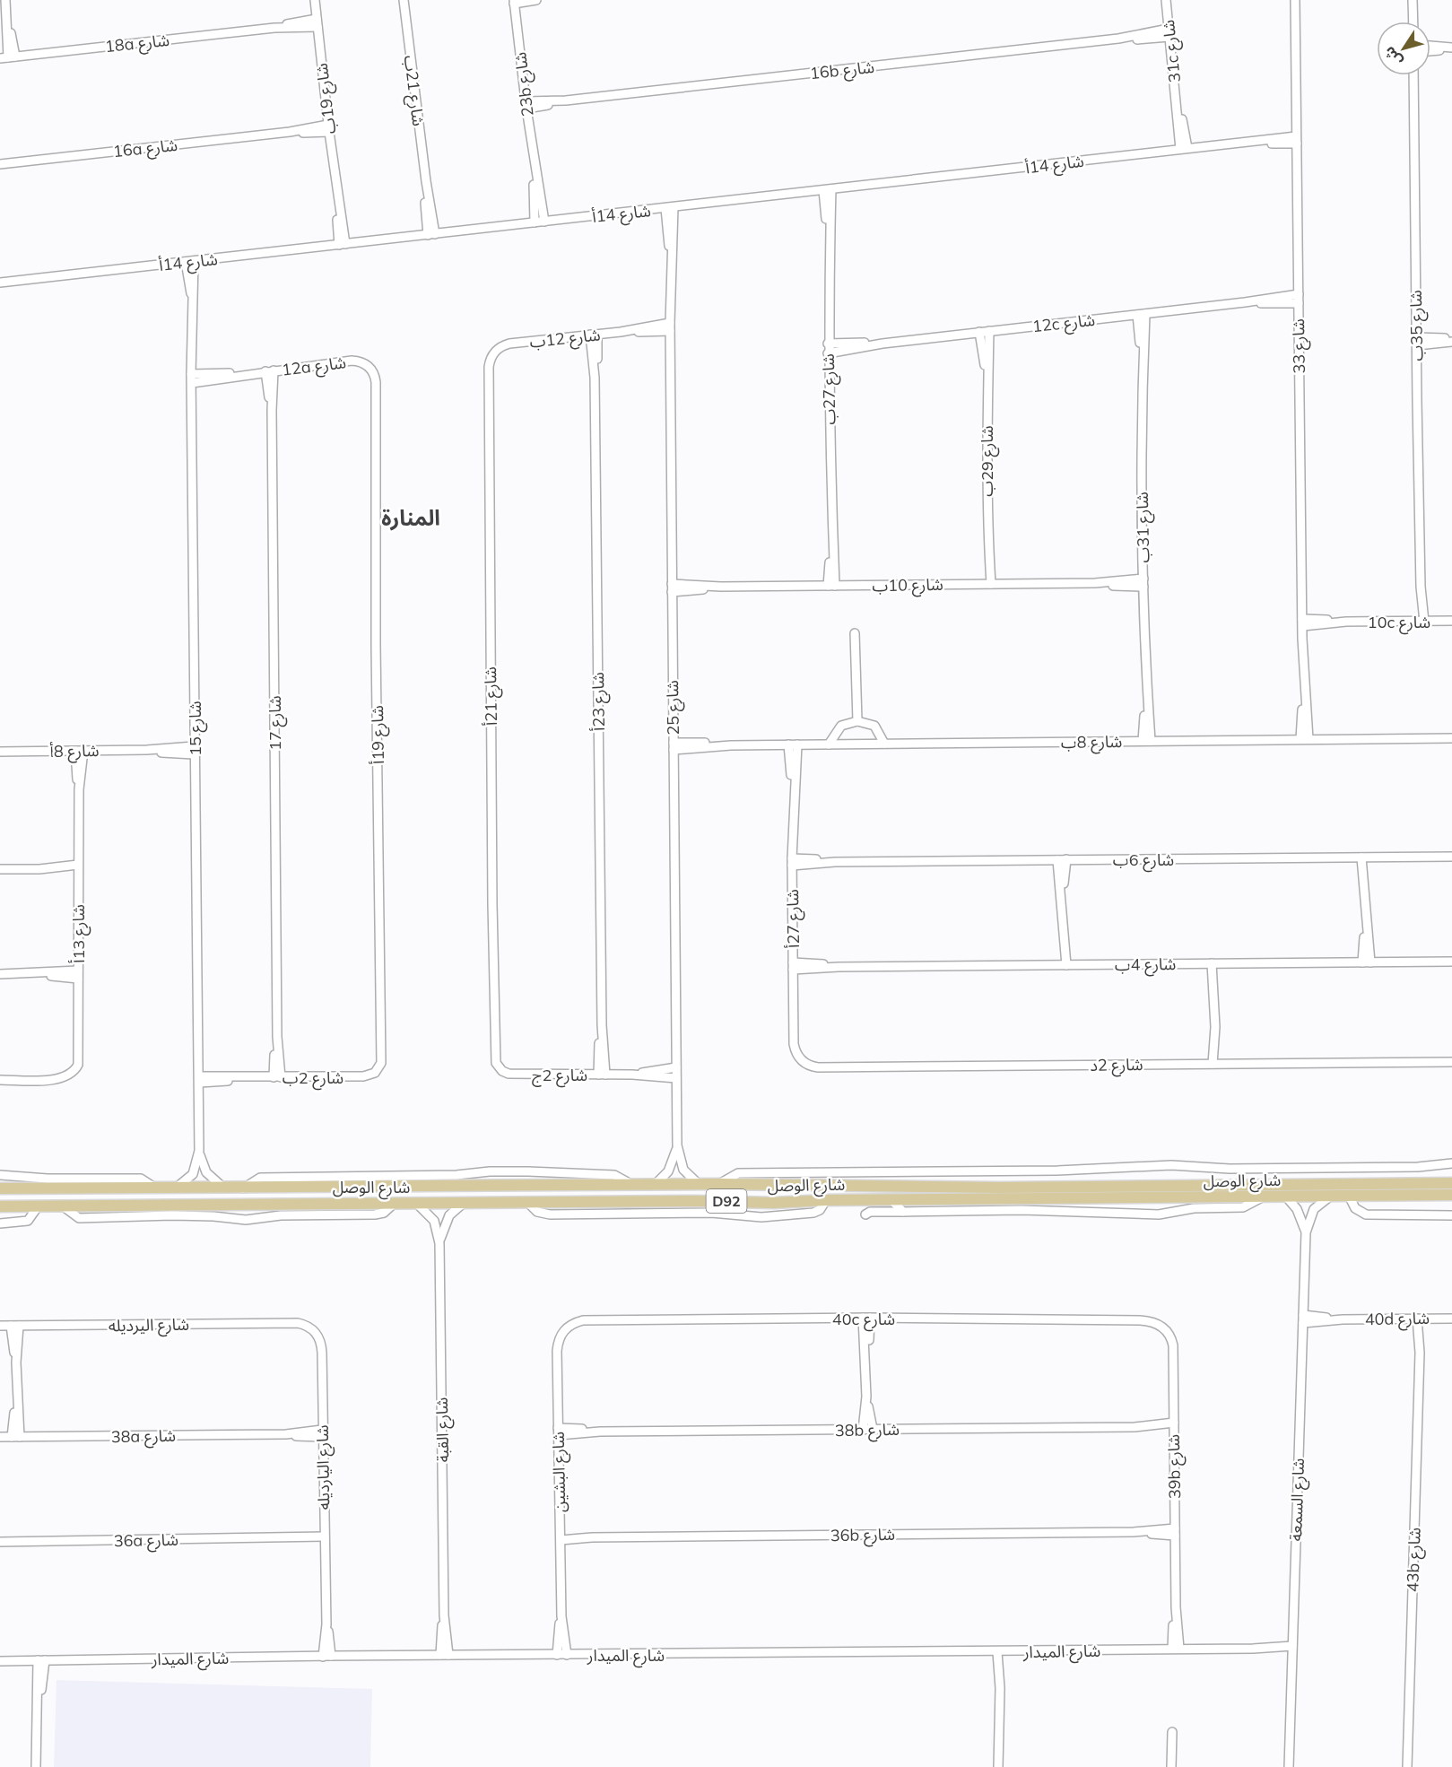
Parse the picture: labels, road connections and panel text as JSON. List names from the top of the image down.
{
  "streets": {
    "main road": ["شارع الوصل", "D92"],
    "street": [
      "18a شارع",
      "31c شارع",
      "16b شارع",
      "23b شارع",
      "شارع 21ب",
      "شارع 19ب",
      "16a شارع",
      "شارع 14أ",
      "12c شارع",
      "شارع 35ب",
      "شارع 12ب",
      "شارع 33",
      "12a شارع",
      "شارع 27ب",
      "شارع 29ب",
      "شارع 31ب",
      "شارع 10ب",
      "10c شارع",
      "شارع 21أ",
      "شارع 23أ",
      "شارع 25",
      "شارع 17",
      "شارع 15",
      "شارع 19أ",
      "شارع 8ب",
      "شارع 8أ",
      "شارع 6ب",
      "شارع 27أ",
      "شارع 13أ",
      "شارع 4ب",
      "شارع 2د",
      "شارع 2ج",
      "شارع 2ب",
      "40c شارع",
      "40d شارع",
      "شارع اليرديله",
      "شارع القبة",
      "38b شارع",
      "38a شارع",
      "39b شارع",
      "شارع اليارديله",
      "شارع البشين",
      "شارع السمعة",
      "36b شارع",
      "36a شارع",
      "43b شارع",
      "شارع الميدار"
    ]
  },
  "crossings": [
    ["18a شارع", "شارع 19ب"],
    ["31c شارع", "16b شارع"],
    ["31c شارع", "شارع 14أ"],
    ["16b شارع", "23b شارع"],
    ["23b شارع", "شارع 14أ"],
    ["شارع 21ب", "شارع 14أ"],
    ["شارع 19ب", "16a شارع"],
    ["شارع 19ب", "شارع 14أ"],
    ["شارع 14أ", "شارع 33"],
    ["شارع 14أ", "شارع 27ب"],
    ["شارع 14أ", "شارع 25"],
    ["شارع 14أ", "شارع 15"],
    ["12c شارع", "شارع 33"],
    ["12c شارع", "شارع 27ب"],
    ["12c شارع", "شارع 29ب"],
    ["12c شارع", "شارع 31ب"],
    ["شارع 35ب", "10c شارع"],
    ["شارع 12ب", "شارع 21أ"],
    ["شارع 12ب", "شارع 23أ"],
    ["شارع 12ب", "شارع 25"],
    ["شارع 33", "10c شارع"],
    ["شارع 33", "شارع 8ب"],
    ["12a شارع", "شارع 17"],
    ["12a شارع", "شارع 15"],
    ["12a شارع", "شارع 19أ"],
    ["شارع 27ب", "شارع 10ب"],
    ["شارع 29ب", "شارع 10ب"],
    ["شارع 31ب", "شارع 10ب"],
    ["شارع 31ب", "شارع 8ب"],
    ["شارع 10ب", "شارع 25"],
    ["شارع 21أ", "شارع 2ج"],
    ["شارع 23أ", "شارع 2ج"],
    ["شارع 25", "شارع 8ب"],
    ["شارع 25", "شارع 2ج"],
    ["شارع 25", "شارع الوصل"],
    ["شارع 17", "شارع 2ب"],
    ["شارع 15", "شارع 8أ"],
    ["شارع 15", "شارع 2ب"],
    ["شارع 15", "شارع الوصل"],
    ["شارع 19أ", "شارع 2ب"],
    ["شارع 8ب", "شارع 27أ"],
    ["شارع 8أ", "شارع 13أ"],
    ["شارع 6ب", "شارع 27أ"],
    ["شارع 27أ", "شارع 4ب"],
    ["شارع 27أ", "شارع 2د"],
    ["شارع الوصل", "شارع القبة"],
    ["شارع الوصل", "شارع السمعة"],
    ["40c شارع", "39b شارع"],
    ["40c شارع", "شارع البشين"],
    ["40d شارع", "شارع السمعة"],
    ["40d شارع", "43b شارع"],
    ["شارع اليرديله", "شارع اليارديله"],
    ["شارع القبة", "شارع الميدار"],
    ["38b شارع", "39b شارع"],
    ["38b شارع", "شارع البشين"],
    ["38a شارع", "شارع اليارديله"],
    ["39b شارع", "36b شارع"],
    ["39b شارع", "شارع الميدار"],
    ["شارع اليارديله", "36a شارع"],
    ["شارع اليارديله", "شارع الميدار"],
    ["شارع البشين", "36b شارع"],
    ["شارع البشين", "شارع الميدار"],
    ["شارع السمعة", "شارع الميدار"]
  ],
  "districts": ["المنارة"],
  "north": "bottom left"
}
